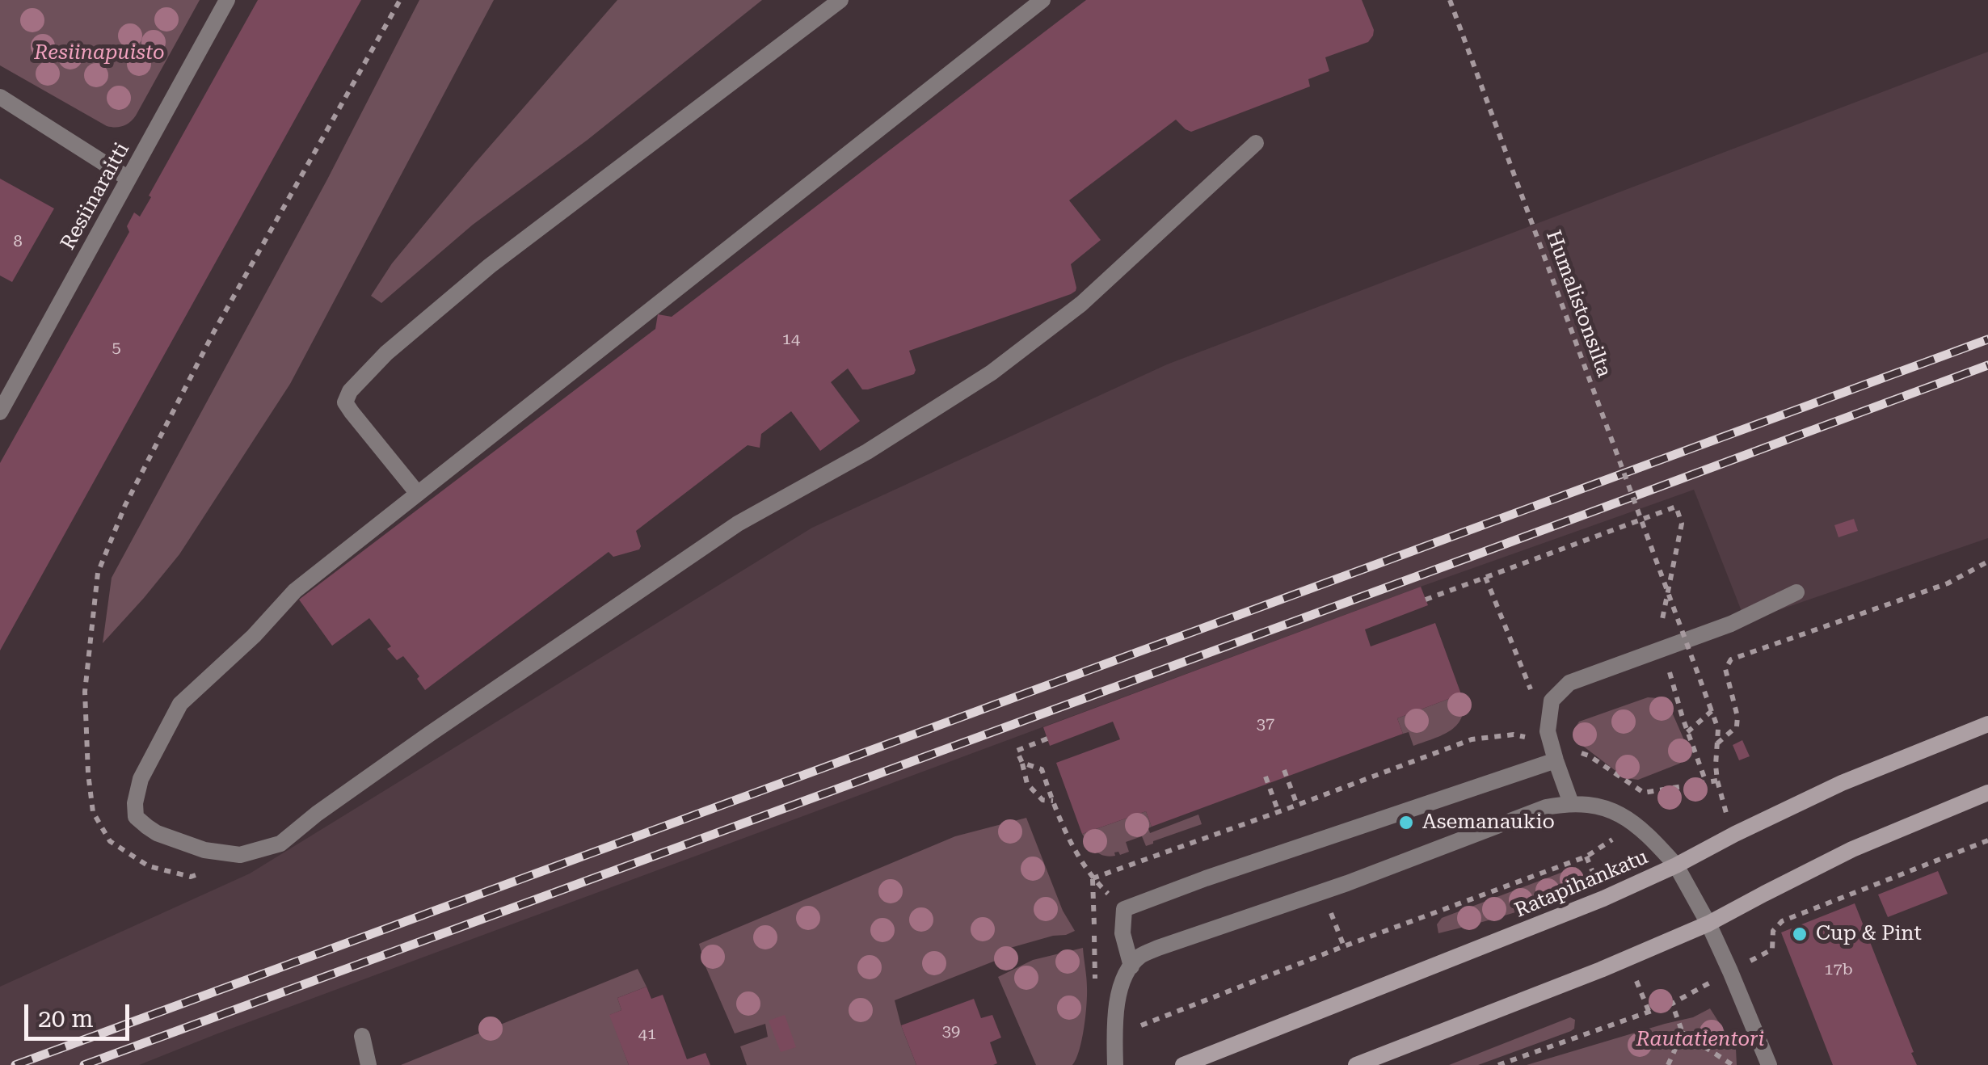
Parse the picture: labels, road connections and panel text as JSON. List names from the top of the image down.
{
  "streets": {
    "main road": ["Ratapihankatu"],
    "street": ["Resiinaraitti"],
    "path": ["Humalistonsilta"]
  },
  "parks": ["Resiinapuisto", "Rautatientori"],
  "places": ["Asemanaukio", "Cup & Pint"],
  "house_numbers": [
    "8",
    "14",
    "5",
    "37",
    "17b",
    "39",
    "41"
  ],
  "scale_bar": "20 m"
}
